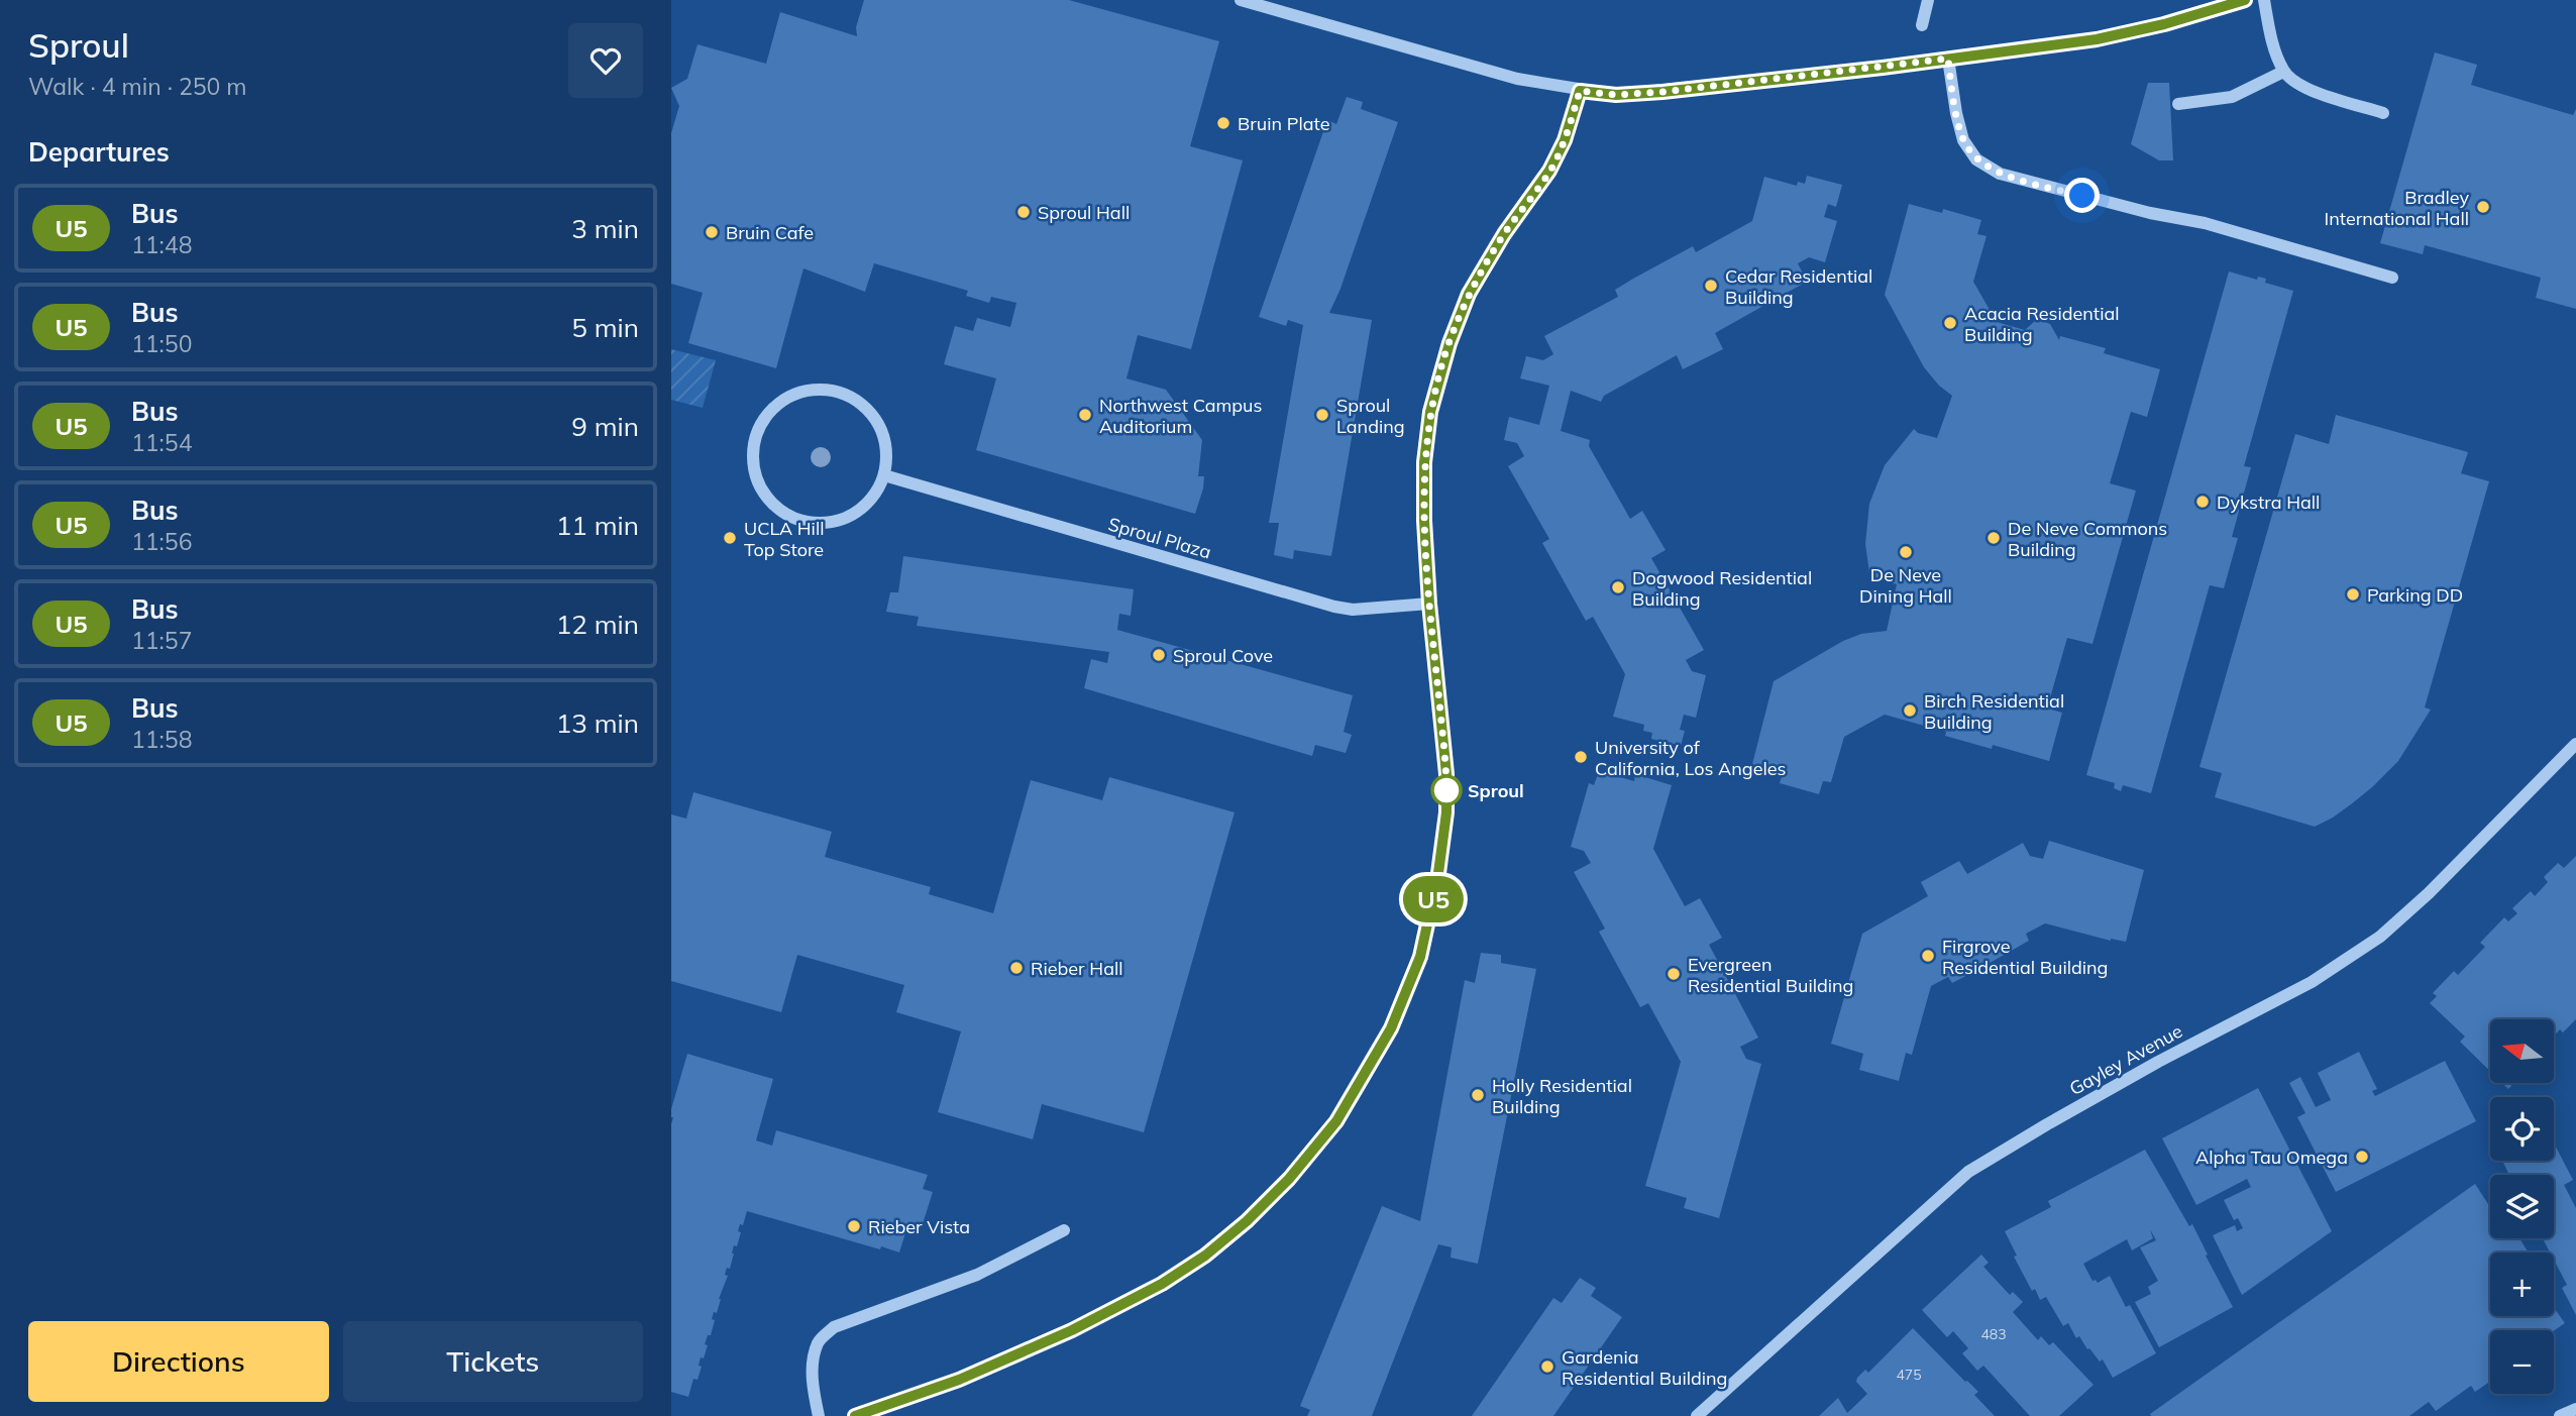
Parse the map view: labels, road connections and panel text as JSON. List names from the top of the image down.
{
  "streets": {
    "street": ["Sproul Plaza", "Gayley Avenue"]
  },
  "places": [
    "Bruin Plate",
    "Bradley International Hall",
    "Sproul Hall",
    "Bruin Cafe",
    "Cedar Residential Building",
    "Acacia Residential Building",
    "Northwest Campus Auditorium",
    "Sproul Landing",
    "Dykstra Hall",
    "UCLA Hill Top Store",
    "De Neve Commons Building",
    "De Neve Dining Hall",
    "Dogwood Residential Building",
    "Parking DD",
    "Sproul Cove",
    "Birch Residential Building",
    "University of California, Los Angeles",
    "Sproul",
    "Firgrove Residential Building",
    "Rieber Hall",
    "Evergreen Residential Building",
    "Holly Residential Building",
    "Alpha Tau Omega",
    "Rieber Vista",
    "Gardenia Residential Building"
  ],
  "lines": ["bus line U5"],
  "house_numbers": ["483", "475"],
  "north": "left",
  "page": {
    "heading": [
      ["Sproul", "Walk · 4 min · 250 m"],
      "Departures"
    ],
    "on_map": "U5",
    "list": [
      {
        "mark": "U5",
        "name": "Bus",
        "note": "11:48",
        "value": "3 min"
      },
      {
        "mark": "U5",
        "name": "Bus",
        "note": "11:50",
        "value": "5 min"
      },
      {
        "mark": "U5",
        "name": "Bus",
        "note": "11:54",
        "value": "9 min"
      },
      {
        "mark": "U5",
        "name": "Bus",
        "note": "11:56",
        "value": "11 min"
      },
      {
        "mark": "U5",
        "name": "Bus",
        "note": "11:57",
        "value": "12 min"
      },
      {
        "mark": "U5",
        "name": "Bus",
        "note": "11:58",
        "value": "13 min"
      }
    ],
    "map_buttons": ["+", "−"],
    "buttons": ["Directions", "Tickets"]
  }
}
